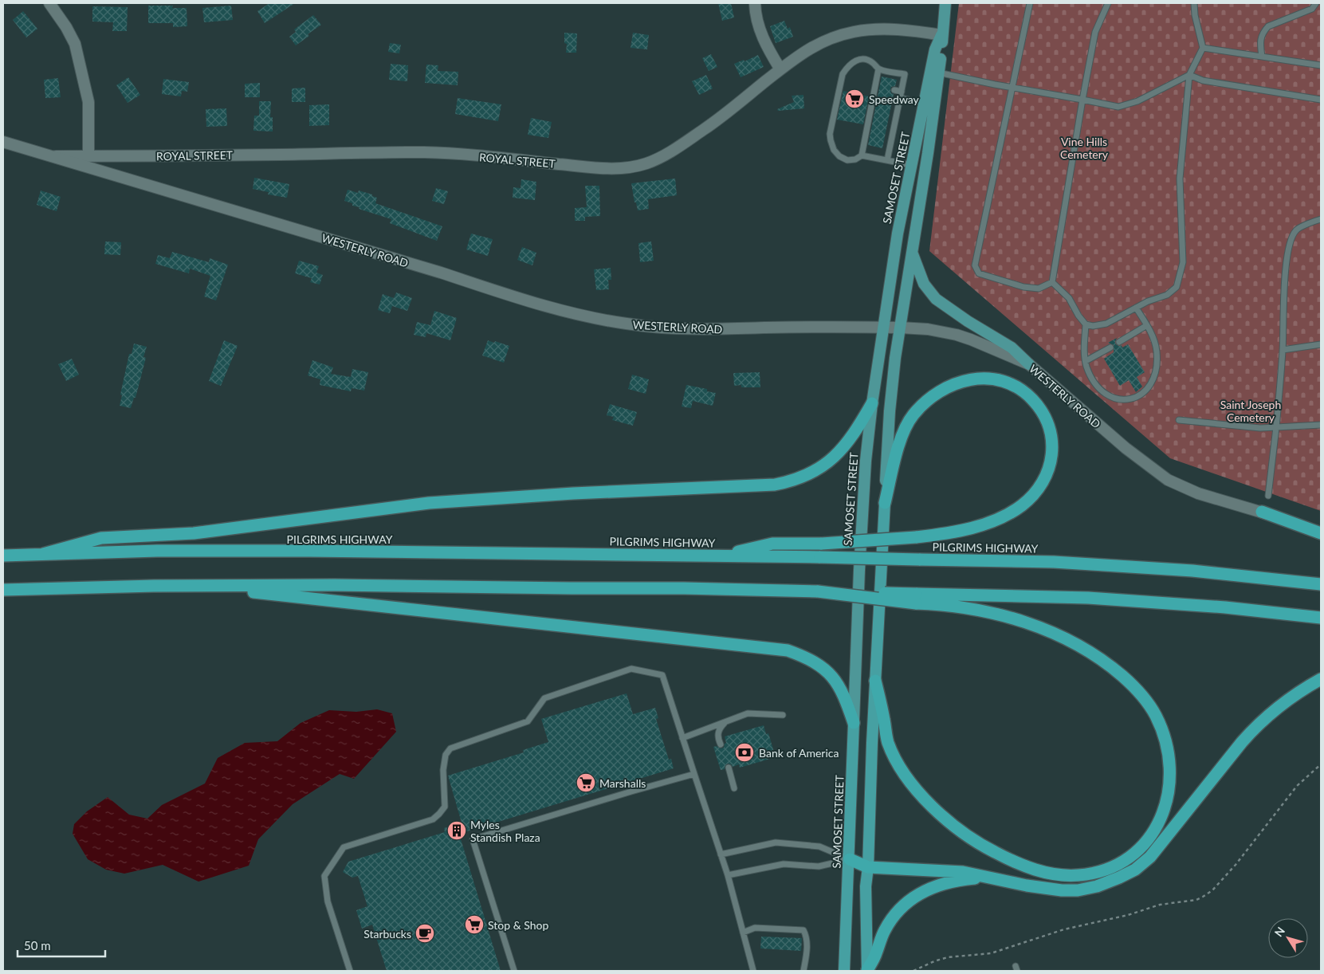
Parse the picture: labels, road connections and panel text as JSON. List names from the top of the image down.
{
  "streets": {
    "highway": ["SAMOSET STREET", "PILGRIMS HIGHWAY"],
    "street": ["ROYAL STREET", "WESTERLY ROAD"]
  },
  "crossings": [
    ["ROYAL STREET", "SAMOSET STREET"],
    ["ROYAL STREET", "WESTERLY ROAD"],
    ["SAMOSET STREET", "WESTERLY ROAD"]
  ],
  "parks": ["Vine Hills Cemetery", "Saint Joseph Cemetery"],
  "places": {
    "supermarket": ["Speedway", "Marshalls", "Stop & Shop"],
    "bank": ["Bank of America"],
    "building": ["Myles Standish Plaza"],
    "cafe": ["Starbucks"]
  },
  "scale_bar": "50 m",
  "north": "top left"
}
